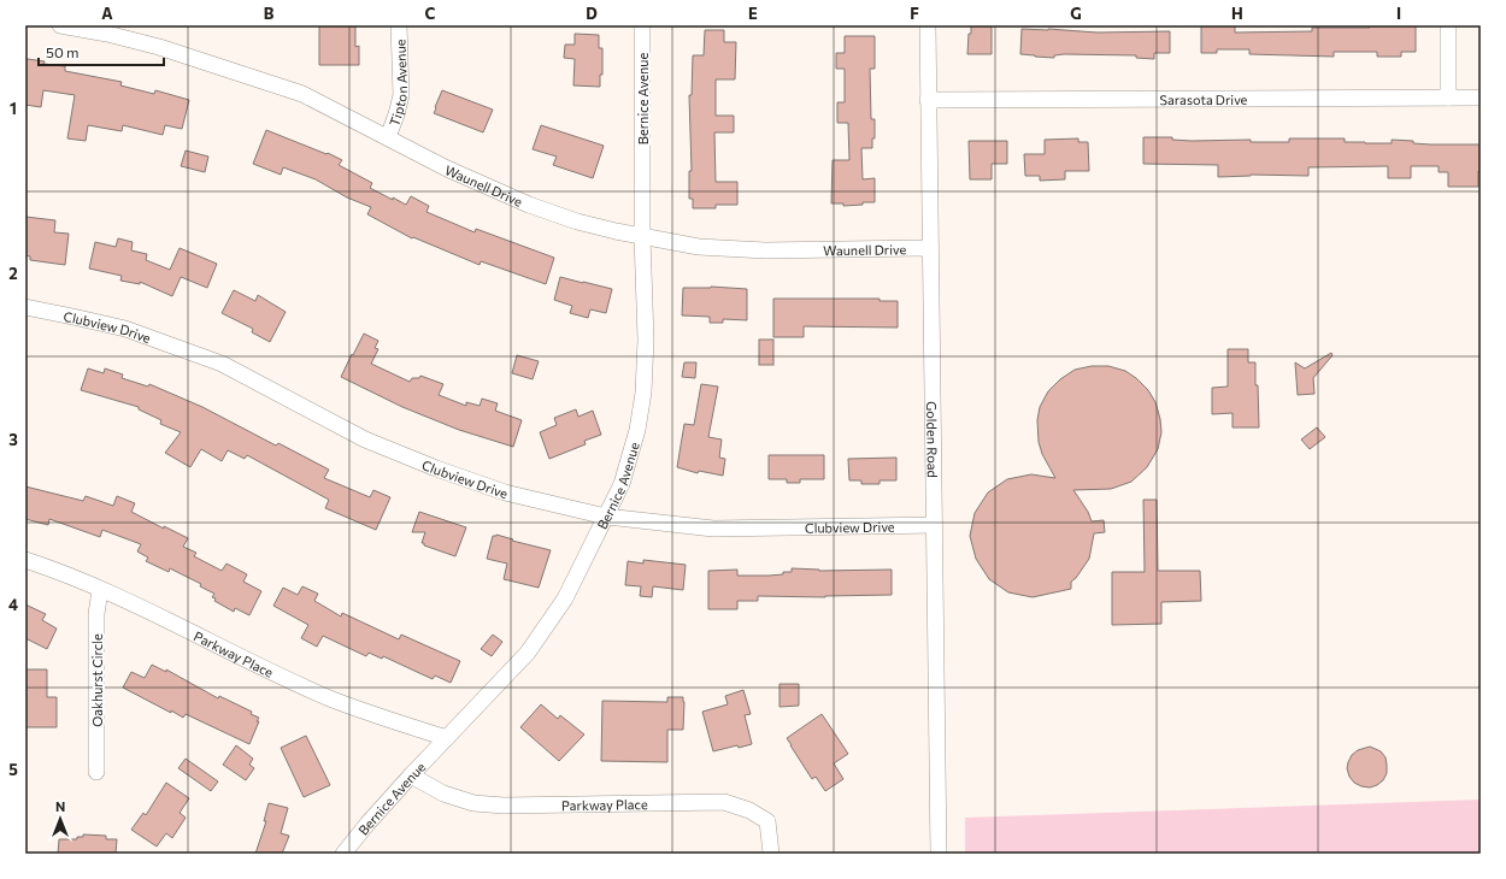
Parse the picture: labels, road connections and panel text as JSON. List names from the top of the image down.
{
  "streets": {
    "street": [
      "Tipton Avenue",
      "Bernice Avenue",
      "Sarasota Drive",
      "Waunell Drive",
      "Clubview Drive",
      "Golden Road",
      "Parkway Place",
      "Oakhurst Circle"
    ]
  },
  "crossings": [
    ["Tipton Avenue", "Waunell Drive"],
    ["Bernice Avenue", "Waunell Drive"],
    ["Bernice Avenue", "Clubview Drive"],
    ["Bernice Avenue", "Parkway Place"],
    ["Sarasota Drive", "Golden Road"],
    ["Waunell Drive", "Golden Road"],
    ["Clubview Drive", "Golden Road"],
    ["Parkway Place", "Oakhurst Circle"]
  ],
  "scale_bar": "50 m",
  "north": "top",
  "grid": {
    "columns": [
      "A",
      "B",
      "C",
      "D",
      "E",
      "F",
      "G",
      "H",
      "I"
    ],
    "rows": [
      "1",
      "2",
      "3",
      "4",
      "5"
    ]
  }
}
